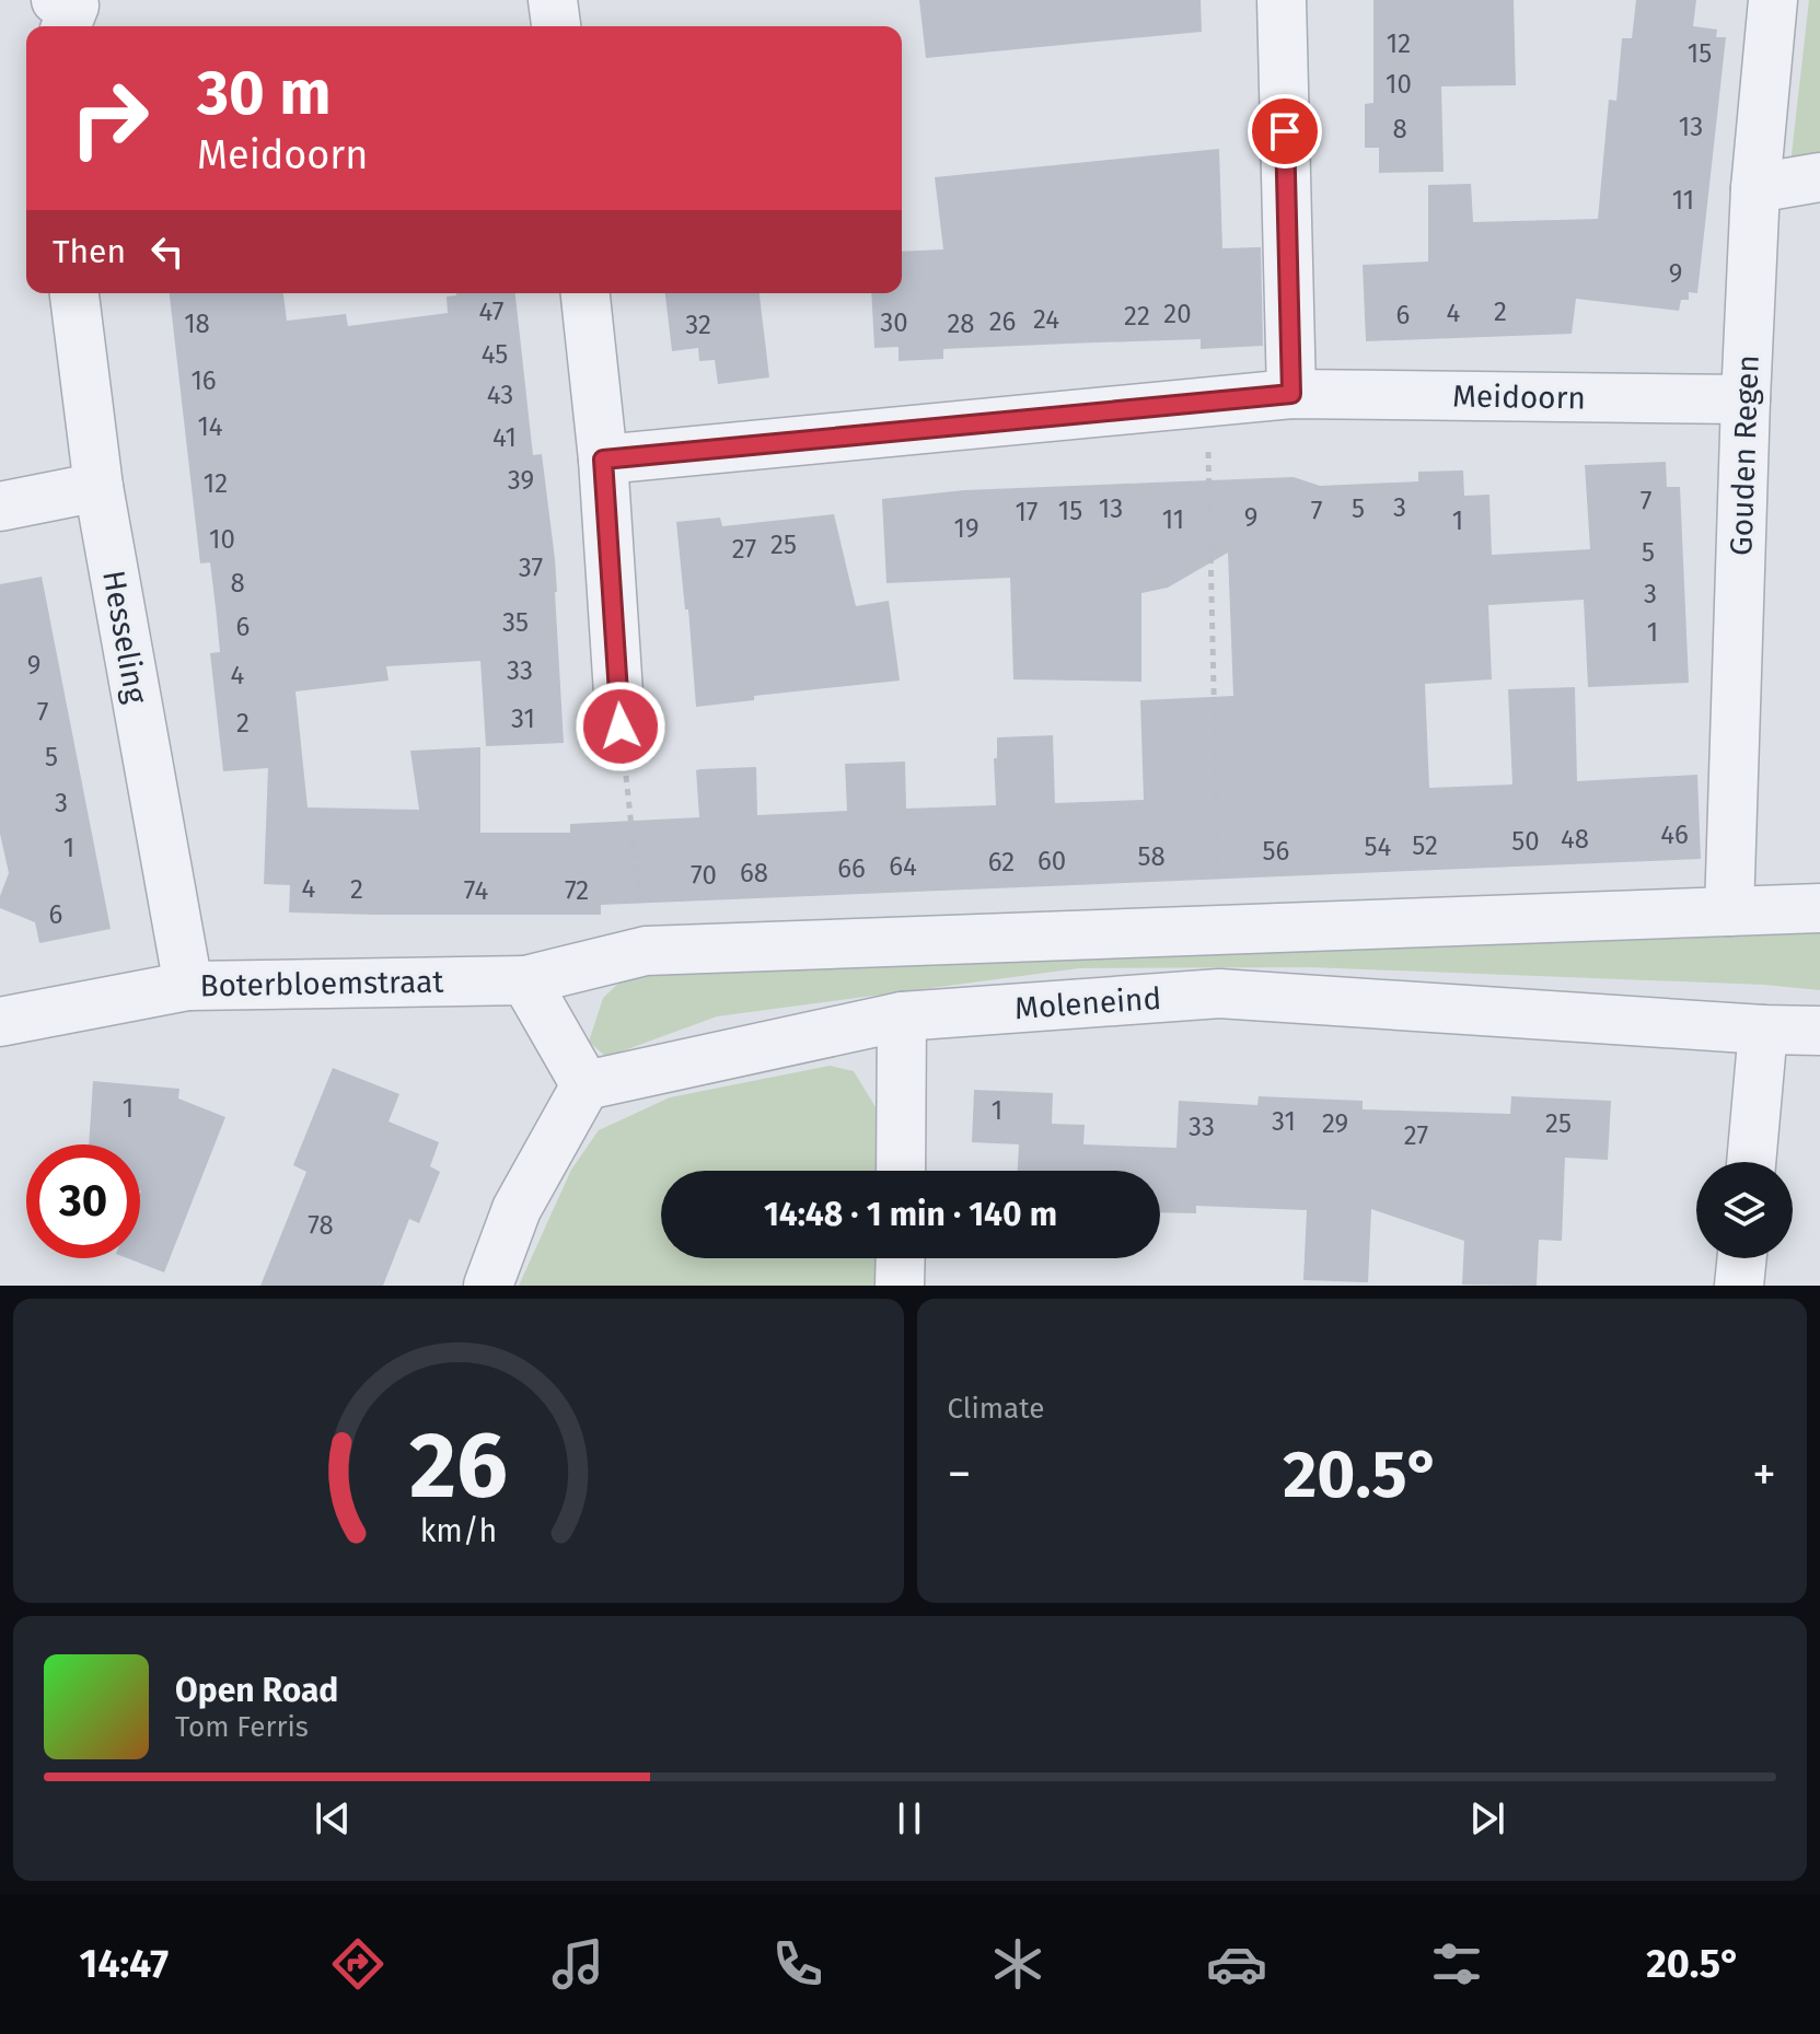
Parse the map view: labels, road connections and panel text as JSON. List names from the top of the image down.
{
  "streets": {
    "street": [
      "Meidoorn",
      "Gouden Regen",
      "Hesseling",
      "Boterbloemstraat",
      "Moleneind"
    ]
  },
  "crossings": [
    ["Meidoorn", "Gouden Regen"],
    ["Hesseling", "Boterbloemstraat"]
  ],
  "house_numbers": [
    "12",
    "15",
    "10",
    "13",
    "8",
    "11",
    "9",
    "47",
    "2",
    "4",
    "20",
    "6",
    "22",
    "24",
    "26",
    "30",
    "18",
    "28",
    "32",
    "45",
    "16",
    "43",
    "14",
    "41",
    "39",
    "12",
    "7",
    "3",
    "13",
    "5",
    "15",
    "7",
    "17",
    "9",
    "11",
    "1",
    "19",
    "10",
    "25",
    "27",
    "5",
    "37",
    "8",
    "3",
    "35",
    "6",
    "1",
    "9",
    "33",
    "4",
    "7",
    "31",
    "2",
    "5",
    "3",
    "46",
    "48",
    "50",
    "52",
    "54",
    "1",
    "56",
    "58",
    "60",
    "62",
    "64",
    "66",
    "68",
    "70",
    "4",
    "2",
    "74",
    "72",
    "6",
    "1",
    "1",
    "31",
    "29",
    "25",
    "33",
    "27",
    "78"
  ],
  "page": {
    "turn": ["30 m", "Meidoorn"],
    "then": "Then",
    "limit": "30",
    "trip": "14:48 · 1 min · 140 m",
    "tile": "Climate",
    "heat": ["−", "20.5°", "+"],
    "song": ["Open Road", "Tom Ferris"],
    "tabs": ["14:47", "20.5°"],
    "gauge": ["26", "km/h"]
  }
}
